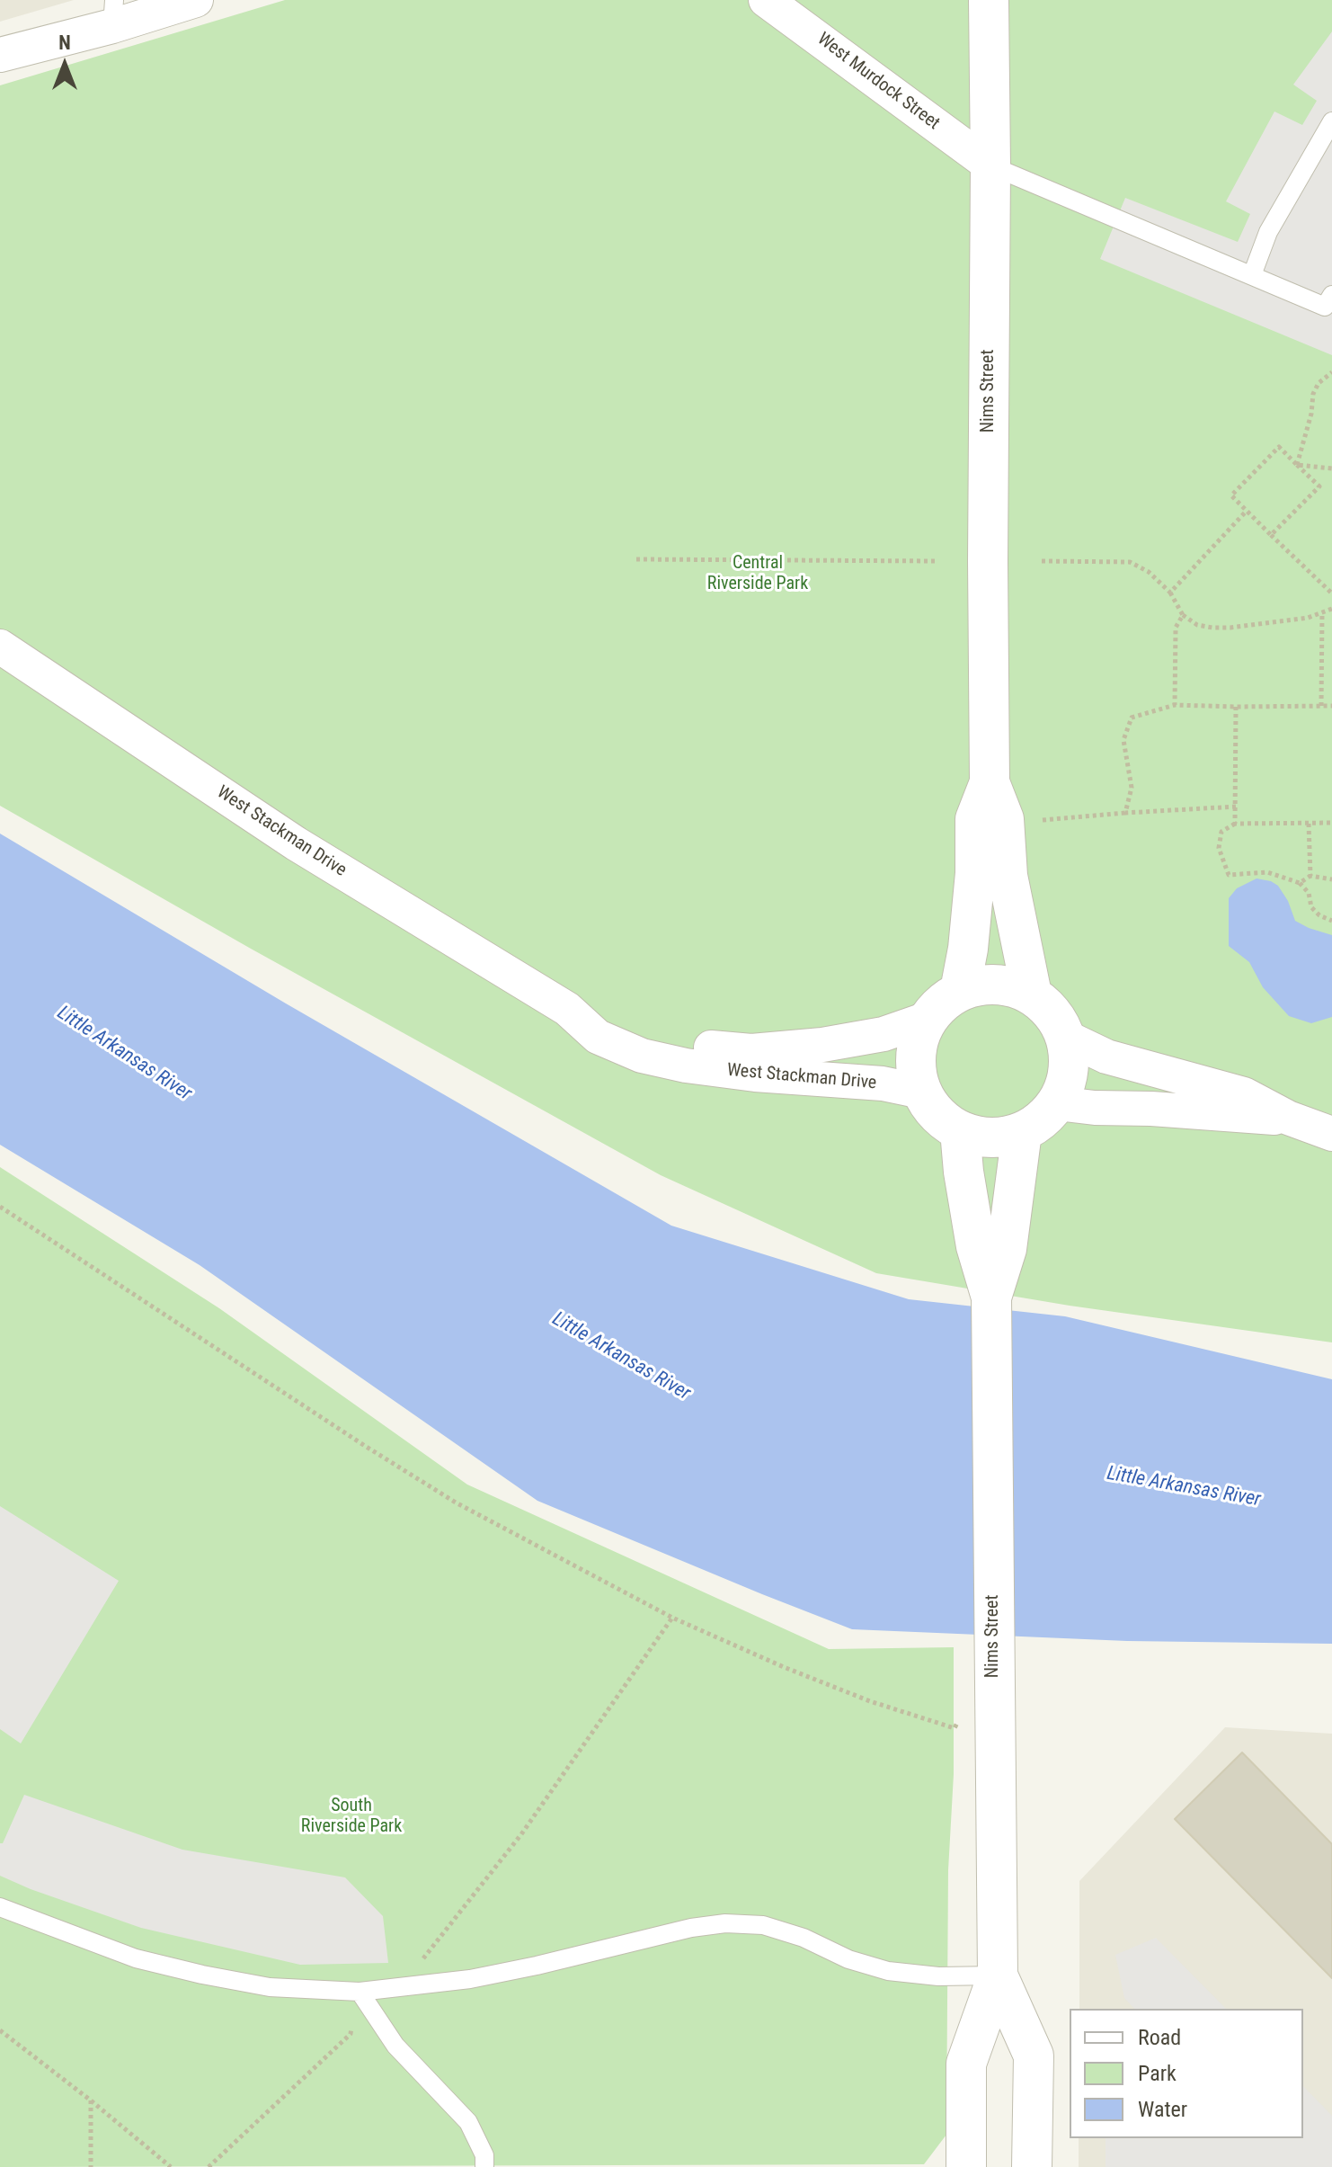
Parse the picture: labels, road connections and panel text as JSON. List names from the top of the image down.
{
  "streets": {
    "street": ["West Murdock Street", "Nims Street", "West Stackman Drive"]
  },
  "crossings": [
    ["West Murdock Street", "Nims Street"],
    ["Nims Street", "West Stackman Drive"]
  ],
  "water": ["Little Arkansas River"],
  "parks": ["Central Riverside Park", "South Riverside Park"],
  "legend": ["Road", "Park", "Water"],
  "north": "top"
}
